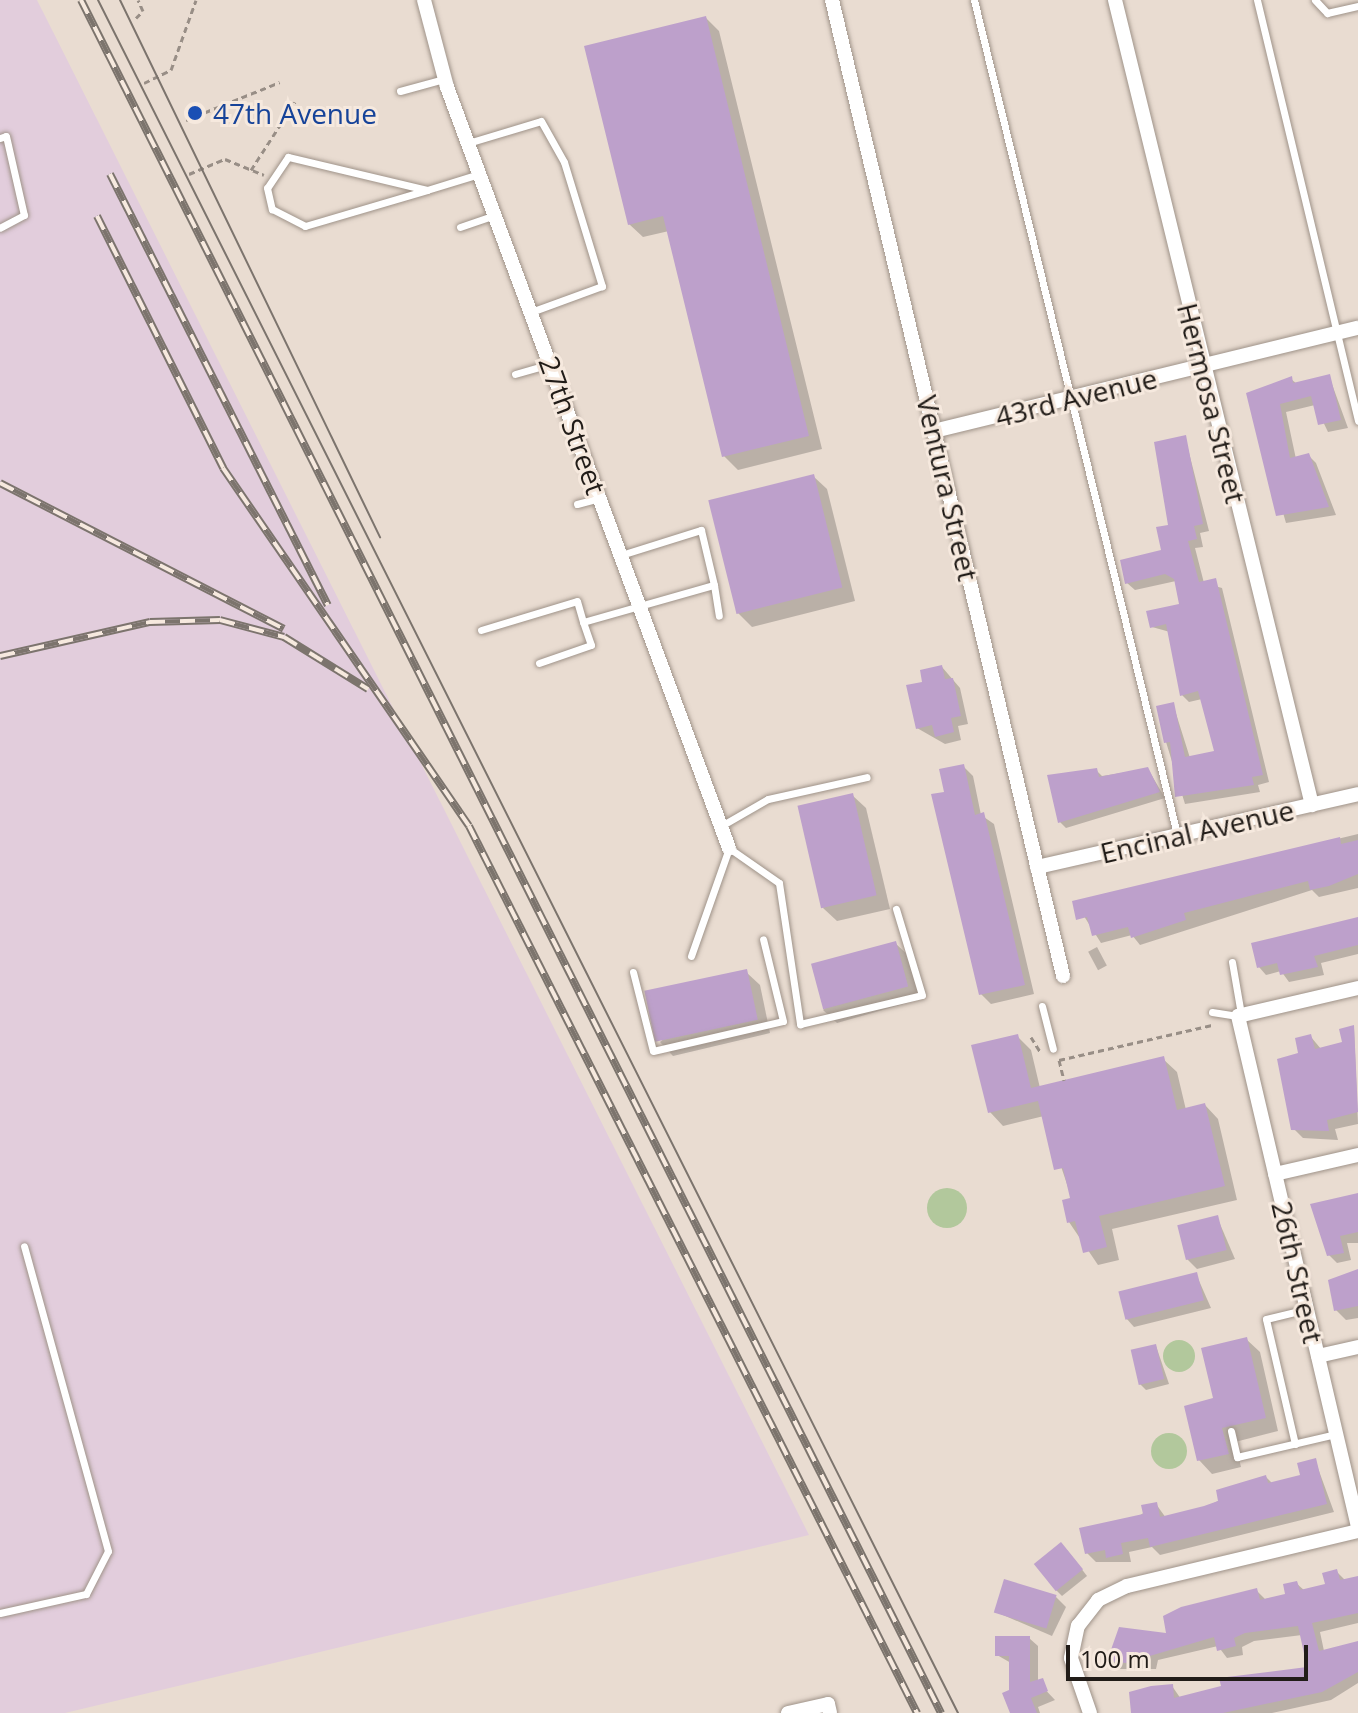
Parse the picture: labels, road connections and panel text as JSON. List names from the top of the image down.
{
  "streets": {
    "street": [
      "43rd Avenue",
      "Hermosa Street",
      "27th Street",
      "Ventura Street",
      "Encinal Avenue",
      "26th Street"
    ]
  },
  "crossings": [
    ["43rd Avenue", "Hermosa Street"],
    ["43rd Avenue", "Ventura Street"],
    ["Hermosa Street", "Encinal Avenue"],
    ["Ventura Street", "Encinal Avenue"]
  ],
  "places": ["47th Avenue"],
  "scale_bar": "100 m"
}
